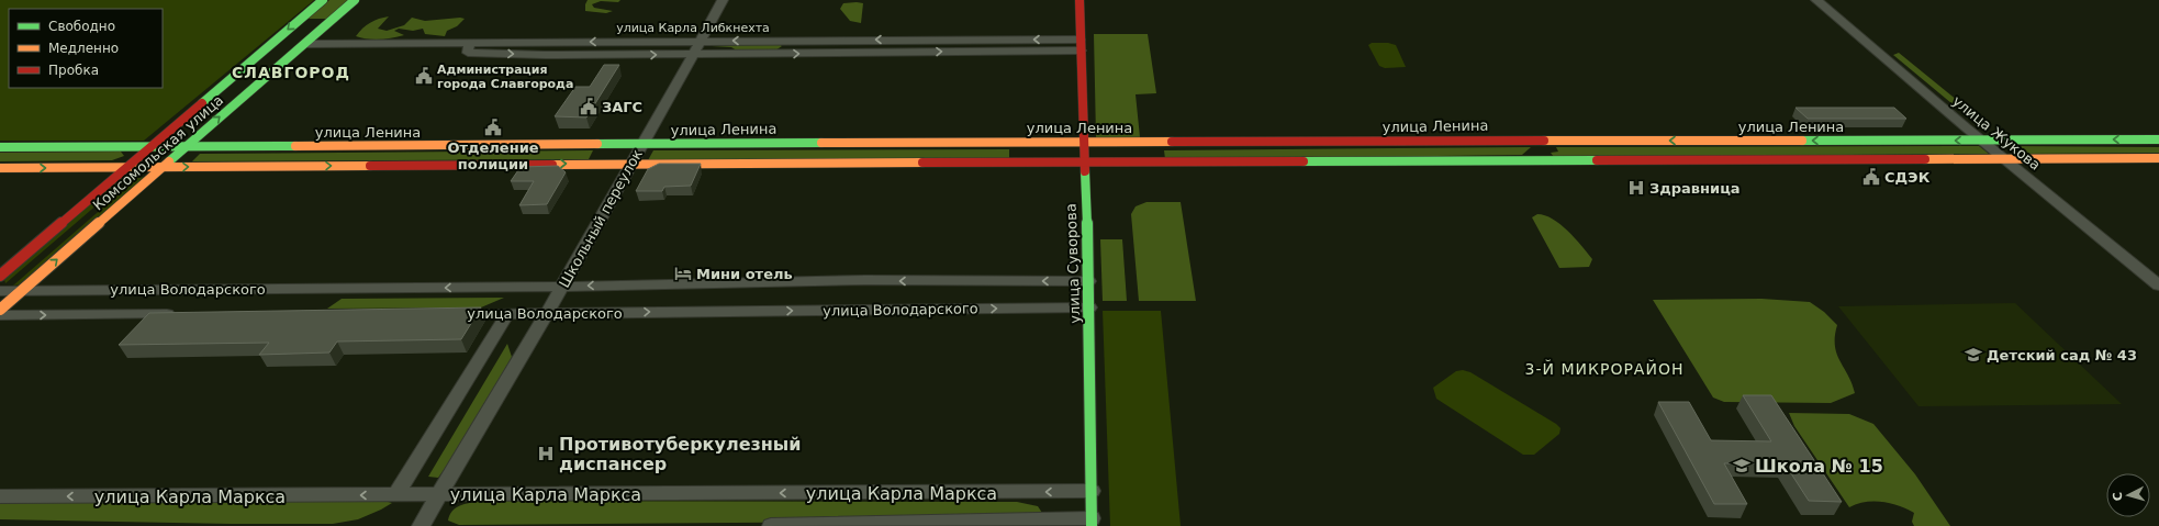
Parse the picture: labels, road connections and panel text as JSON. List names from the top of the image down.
{
  "streets": {
    "street": [
      "улица Карла Либкнехта",
      "улица Ленина",
      "улица Жукова",
      "Комсомольская улица",
      "Школьный переулок",
      "улица Суворова",
      "улица Володарского",
      "улица Карла Маркса"
    ]
  },
  "crossings": [
    ["улица Карла Либкнехта", "Комсомольская улица"],
    ["улица Карла Либкнехта", "Школьный переулок"],
    ["улица Карла Либкнехта", "улица Суворова"],
    ["улица Ленина", "улица Жукова"],
    ["улица Ленина", "Комсомольская улица"],
    ["улица Ленина", "Школьный переулок"],
    ["улица Ленина", "улица Суворова"],
    ["Комсомольская улица", "улица Володарского"],
    ["Школьный переулок", "улица Володарского"],
    ["Школьный переулок", "улица Карла Маркса"],
    ["улица Суворова", "улица Володарского"],
    ["улица Суворова", "улица Карла Маркса"]
  ],
  "districts": ["СЛАВГОРОД", "3-Й МИКРОРАЙОН"],
  "places": {
    "public building": [
      "Администрация города Славгорода",
      "ЗАГС",
      "Отделение полиции",
      "СДЭК"
    ],
    "hospital": ["Здравница", "Противотуберкулезный диспансер"],
    "hotel": ["Мини отель"],
    "school or university": ["Детский сад № 43", "Школа № 15"]
  },
  "legend": ["Свободно", "Медленно", "Пробка"],
  "north": "left"
}
